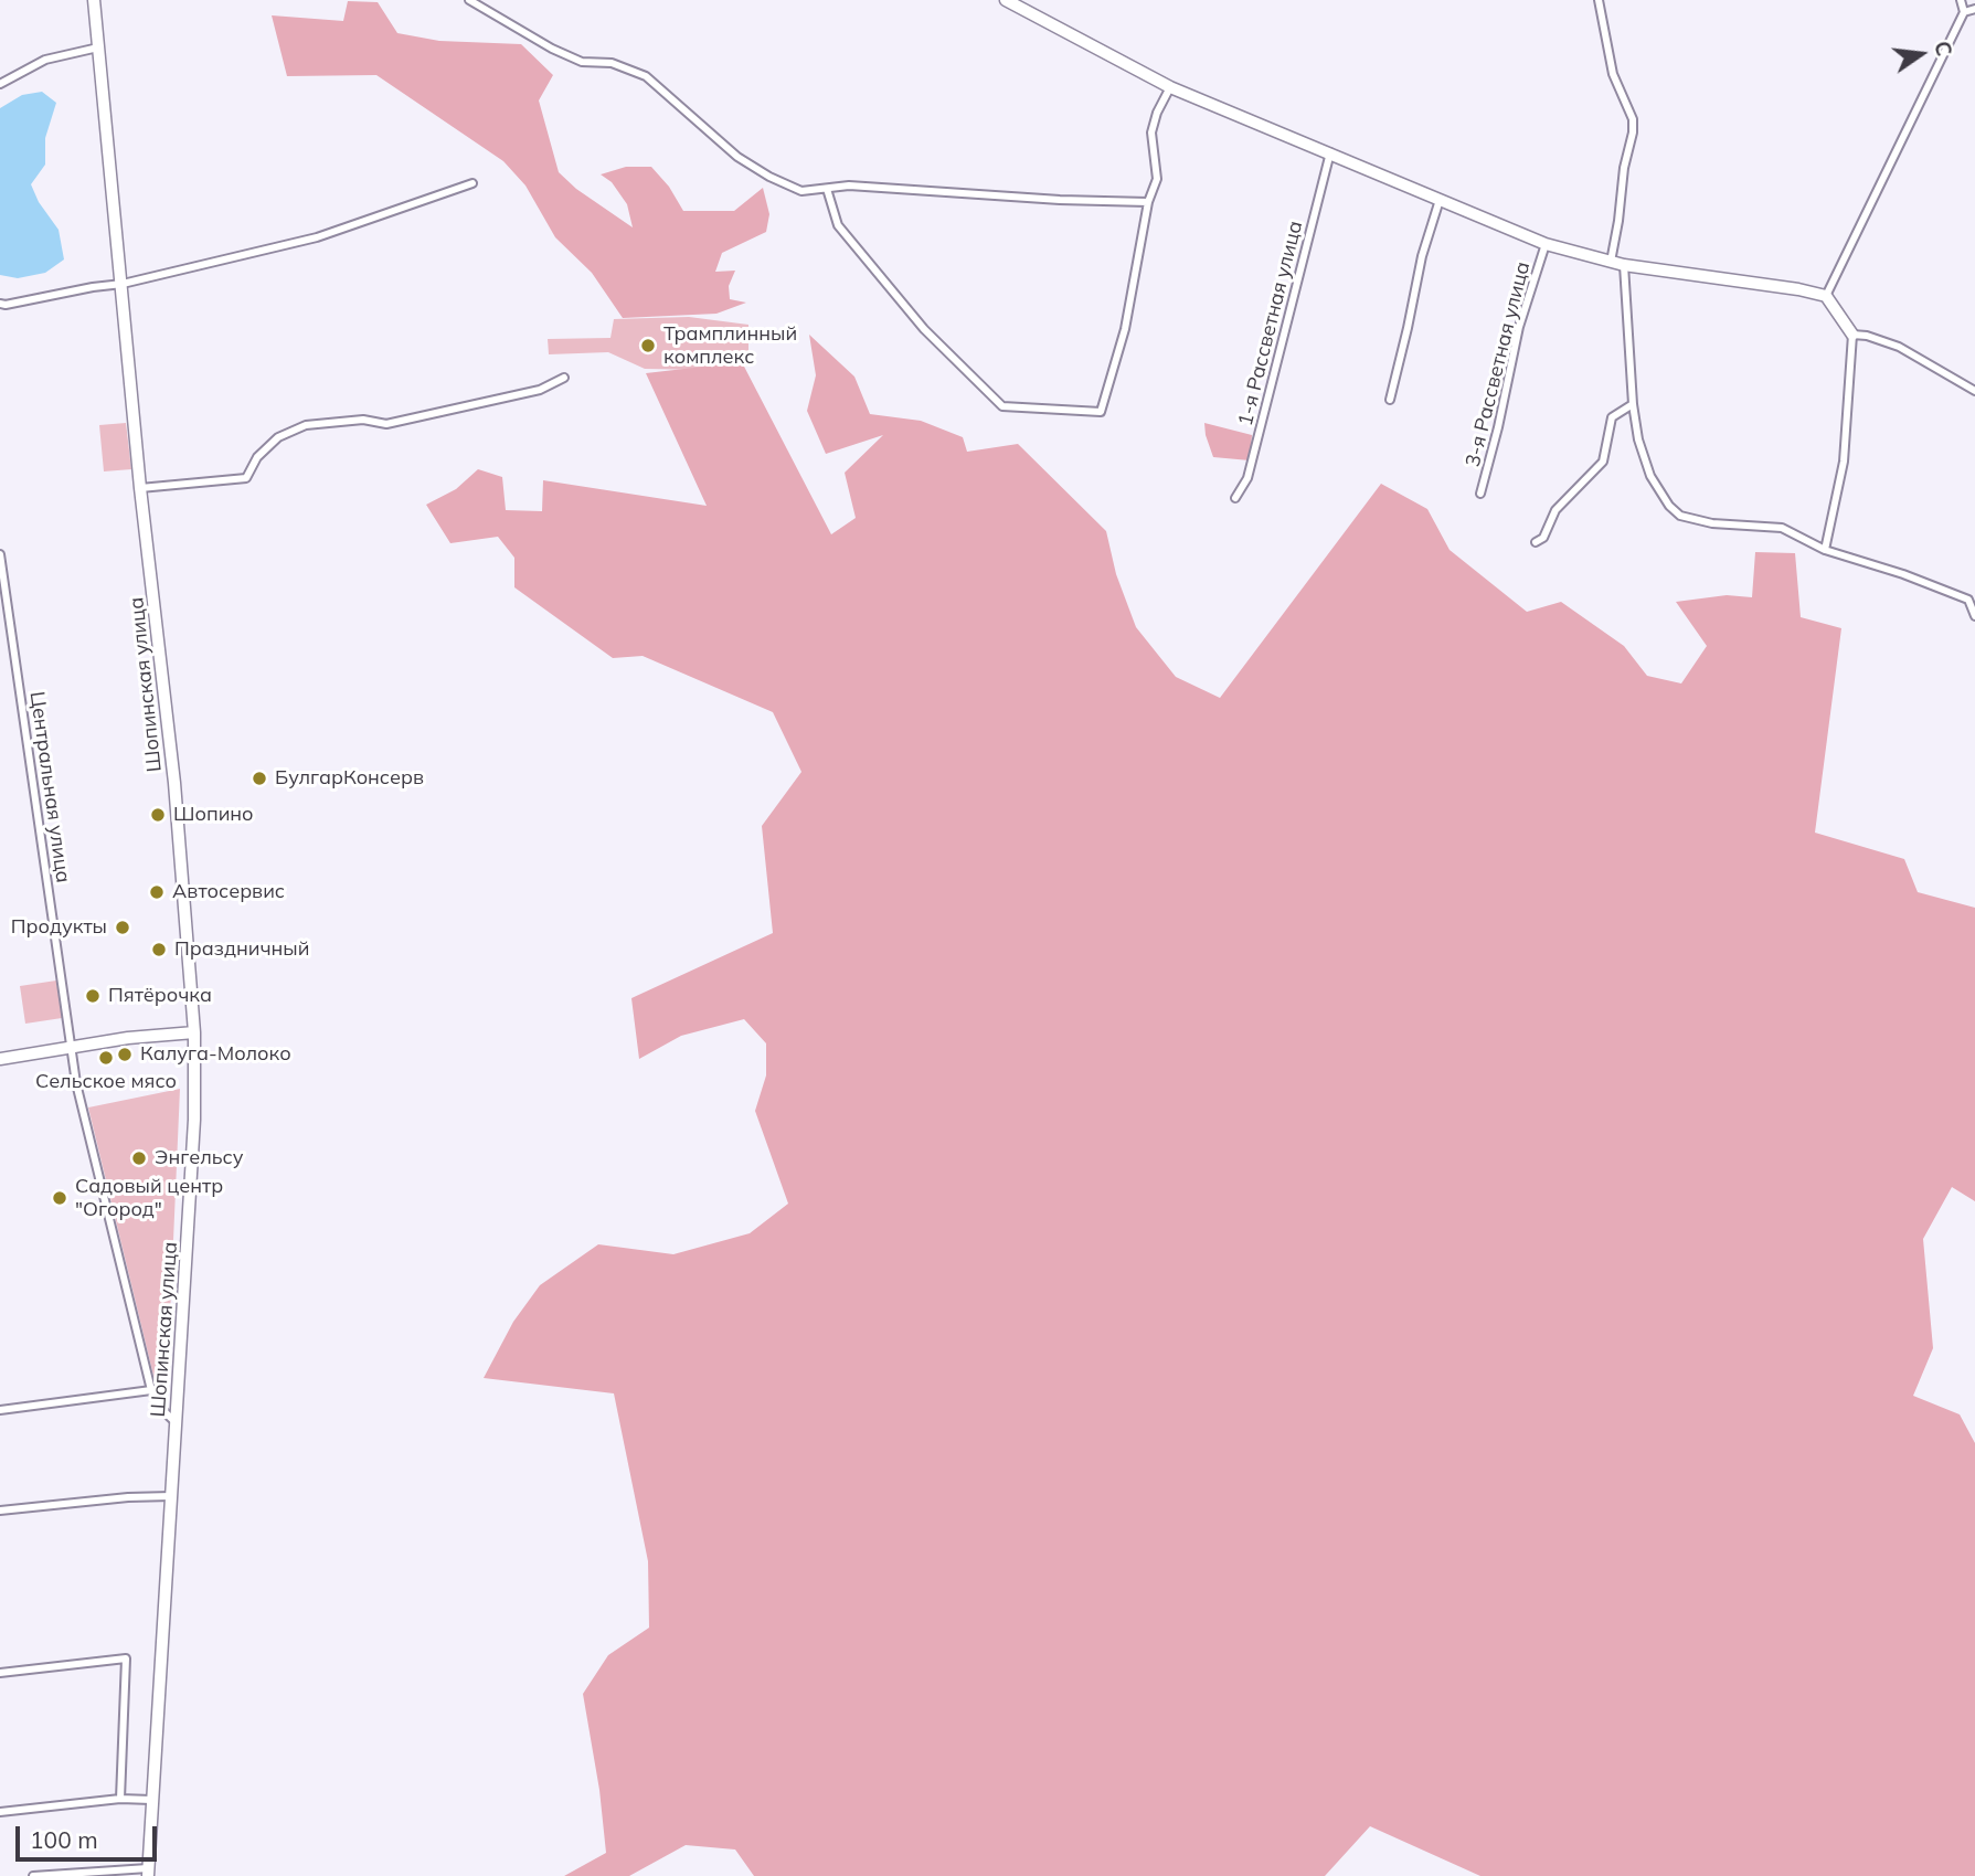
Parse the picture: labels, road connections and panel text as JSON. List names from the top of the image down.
{
  "streets": {
    "street": [
      "1-я Рассветная улица",
      "3-я Рассветная улица",
      "Шопинская улица",
      "Центральная улица"
    ]
  },
  "crossings": [
    ["Шопинская улица", "Центральная улица"]
  ],
  "places": [
    "Трамплинный комплекс",
    "БулгарКонсерв",
    "Шопино",
    "Автосервис",
    "Продукты",
    "Праздничный",
    "Пятёрочка",
    "Калуга-Молоко",
    "Сельское мясо",
    "Энгельсу",
    "Садовый центр \"Огород\""
  ],
  "scale_bar": "100 m",
  "north": "right"
}
